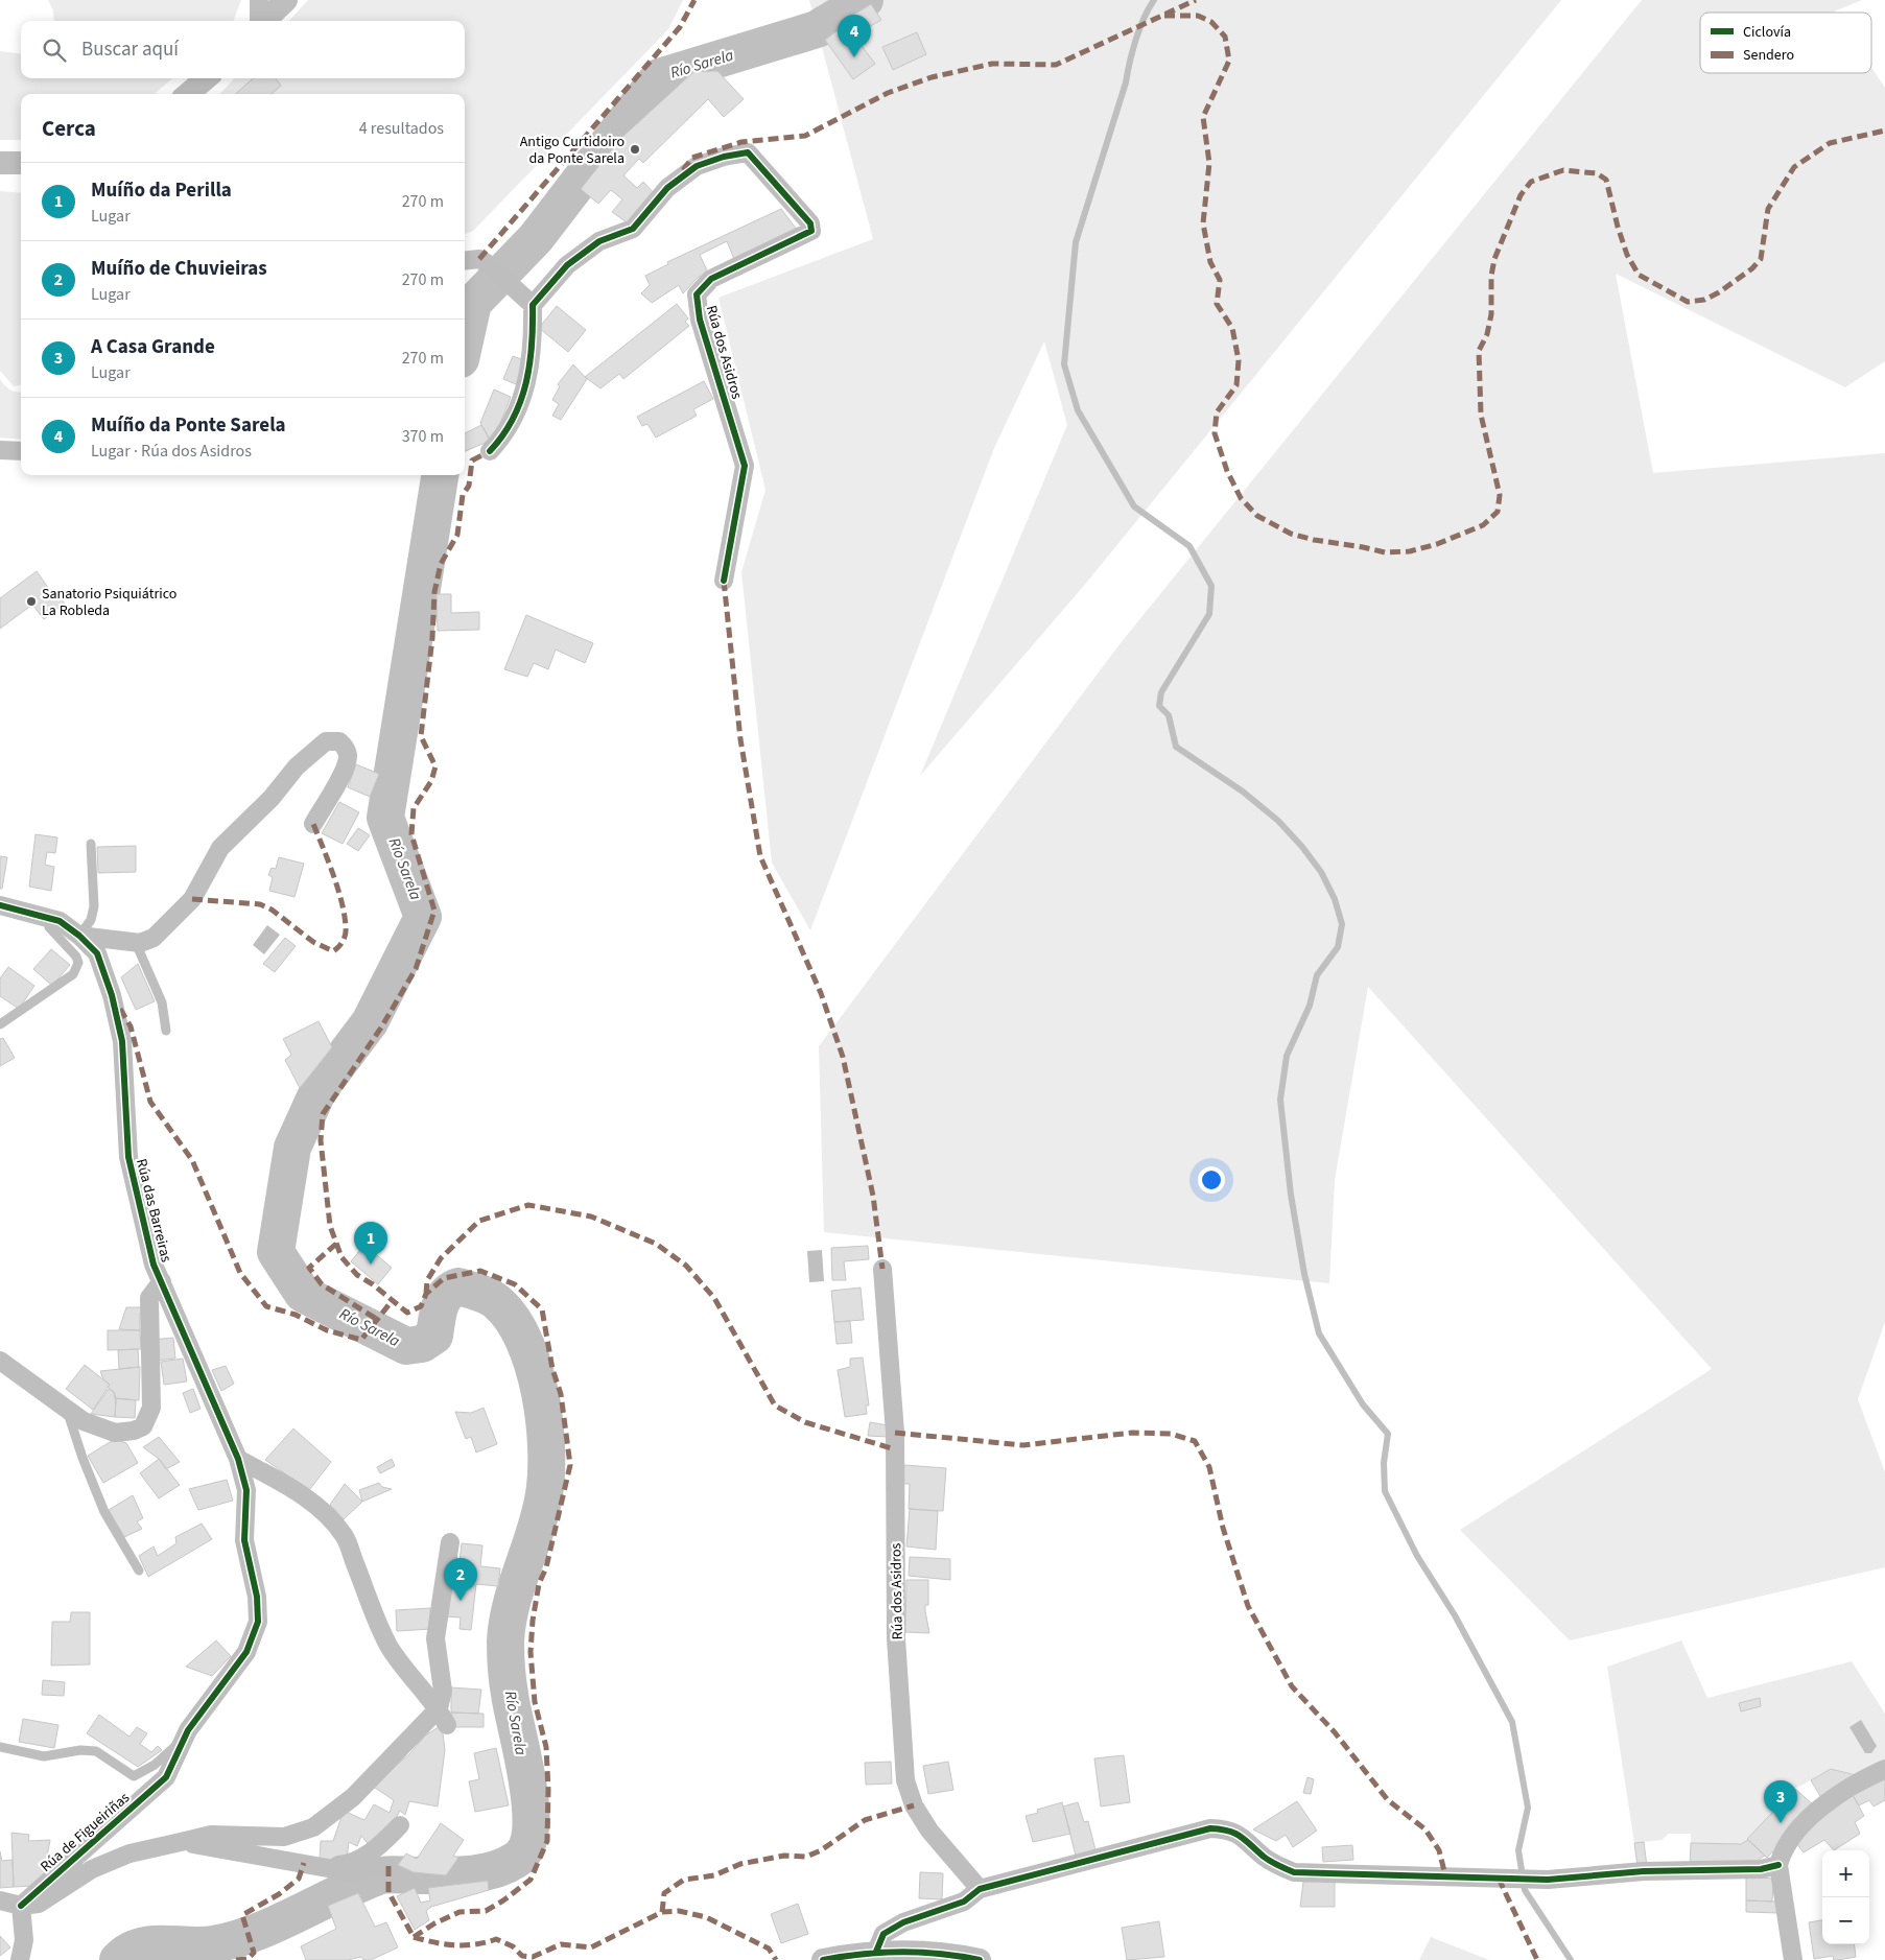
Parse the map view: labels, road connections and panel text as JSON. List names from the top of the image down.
{
  "streets": {
    "street": ["Rúa dos Asidros", "Rúa das Barreiras", "Rúa de Figueiriñas"]
  },
  "crossings": [
    ["Rúa das Barreiras", "Rúa de Figueiriñas"]
  ],
  "water": ["Río Sarela"],
  "places": ["Antigo Curtidoiro da Ponte Sarela", "Sanatorio Psiquiátrico La Robleda"],
  "legend": ["Ciclovía", "Sendero"],
  "page": {
    "pins": [
      "4",
      "1",
      "2",
      "3"
    ],
    "search": "Buscar aquí",
    "heading": ["Cerca", "4 resultados"],
    "list": [
      {
        "mark": "1",
        "name": "Muíño da Perilla",
        "note": "Lugar",
        "value": "270 m"
      },
      {
        "mark": "2",
        "name": "Muíño de Chuvieiras",
        "note": "Lugar",
        "value": "270 m"
      },
      {
        "mark": "3",
        "name": "A Casa Grande",
        "note": "Lugar",
        "value": "270 m"
      },
      {
        "mark": "4",
        "name": "Muíño da Ponte Sarela",
        "note": "Lugar · Rúa dos Asidros",
        "value": "370 m"
      }
    ],
    "map_buttons": ["+", "−"]
  }
}
